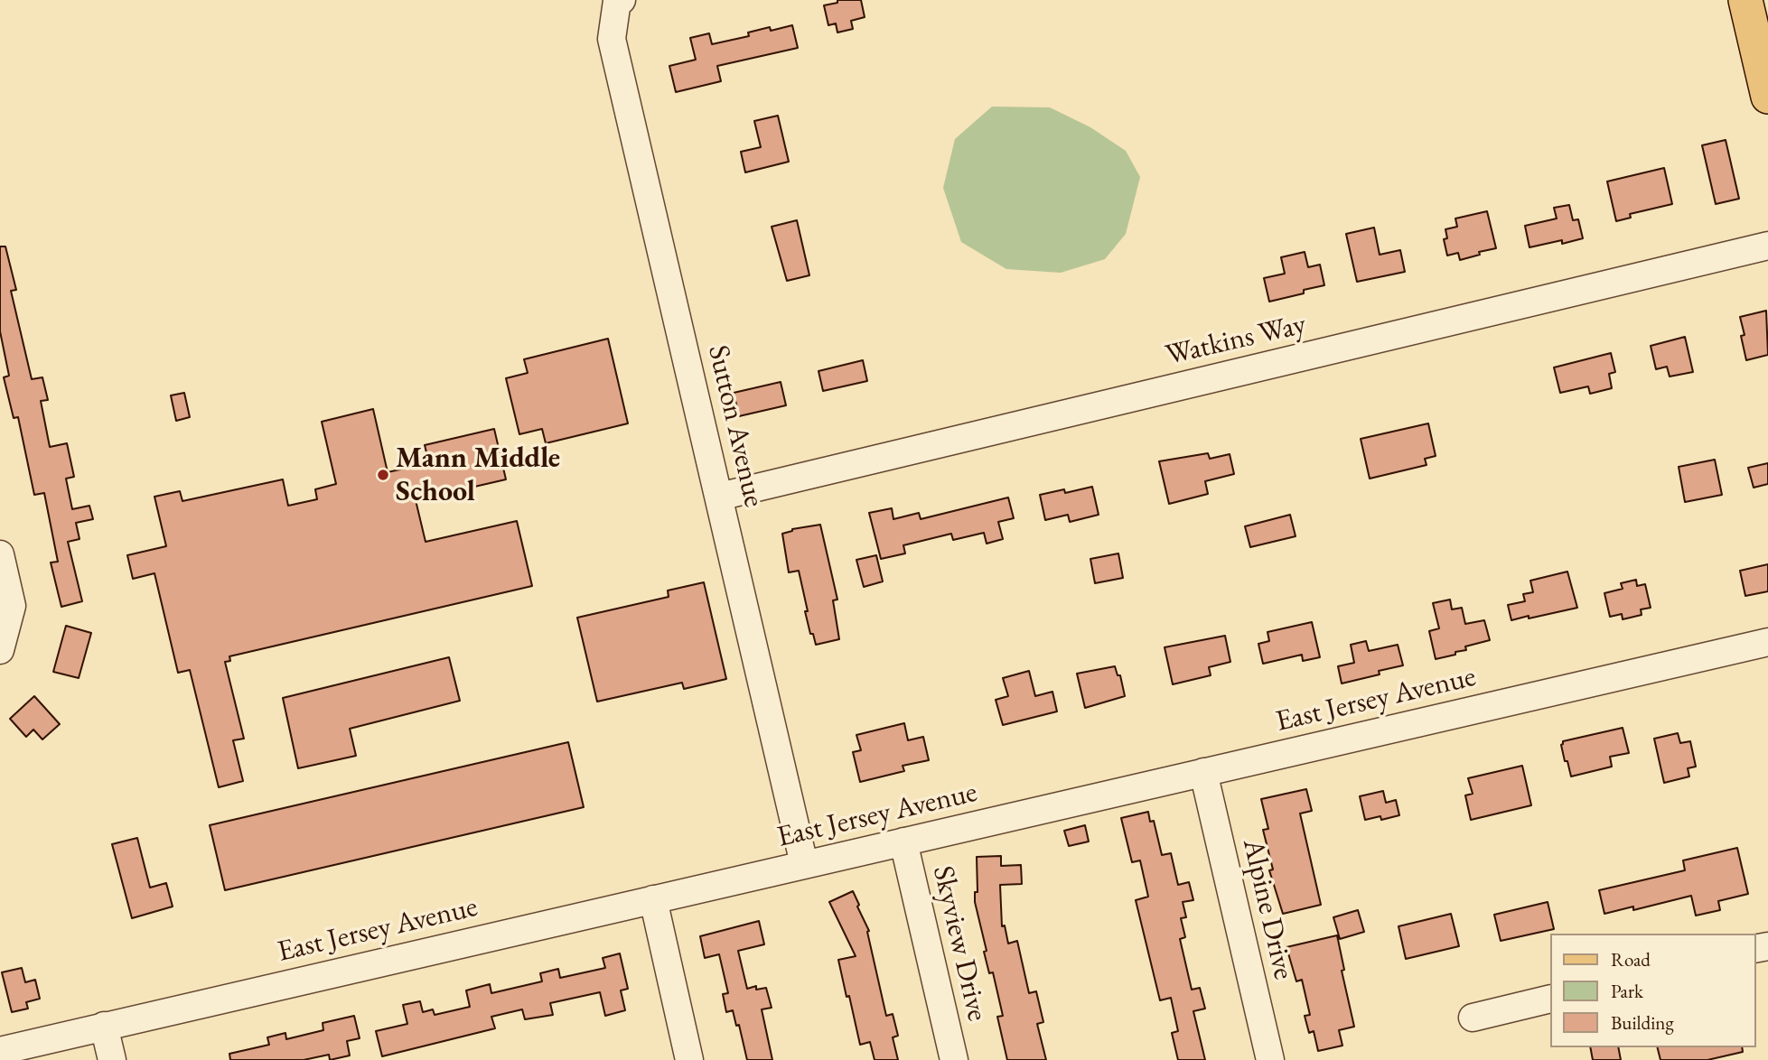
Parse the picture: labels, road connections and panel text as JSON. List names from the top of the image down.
{
  "streets": {
    "street": [
      "Watkins Way",
      "Sutton Avenue",
      "East Jersey Avenue",
      "Alpine Drive",
      "Skyview Drive"
    ]
  },
  "crossings": [
    ["Watkins Way", "Sutton Avenue"],
    ["Sutton Avenue", "East Jersey Avenue"],
    ["East Jersey Avenue", "Alpine Drive"],
    ["East Jersey Avenue", "Skyview Drive"]
  ],
  "places": ["Mann Middle School"],
  "legend": ["Road", "Park", "Building"]
}
